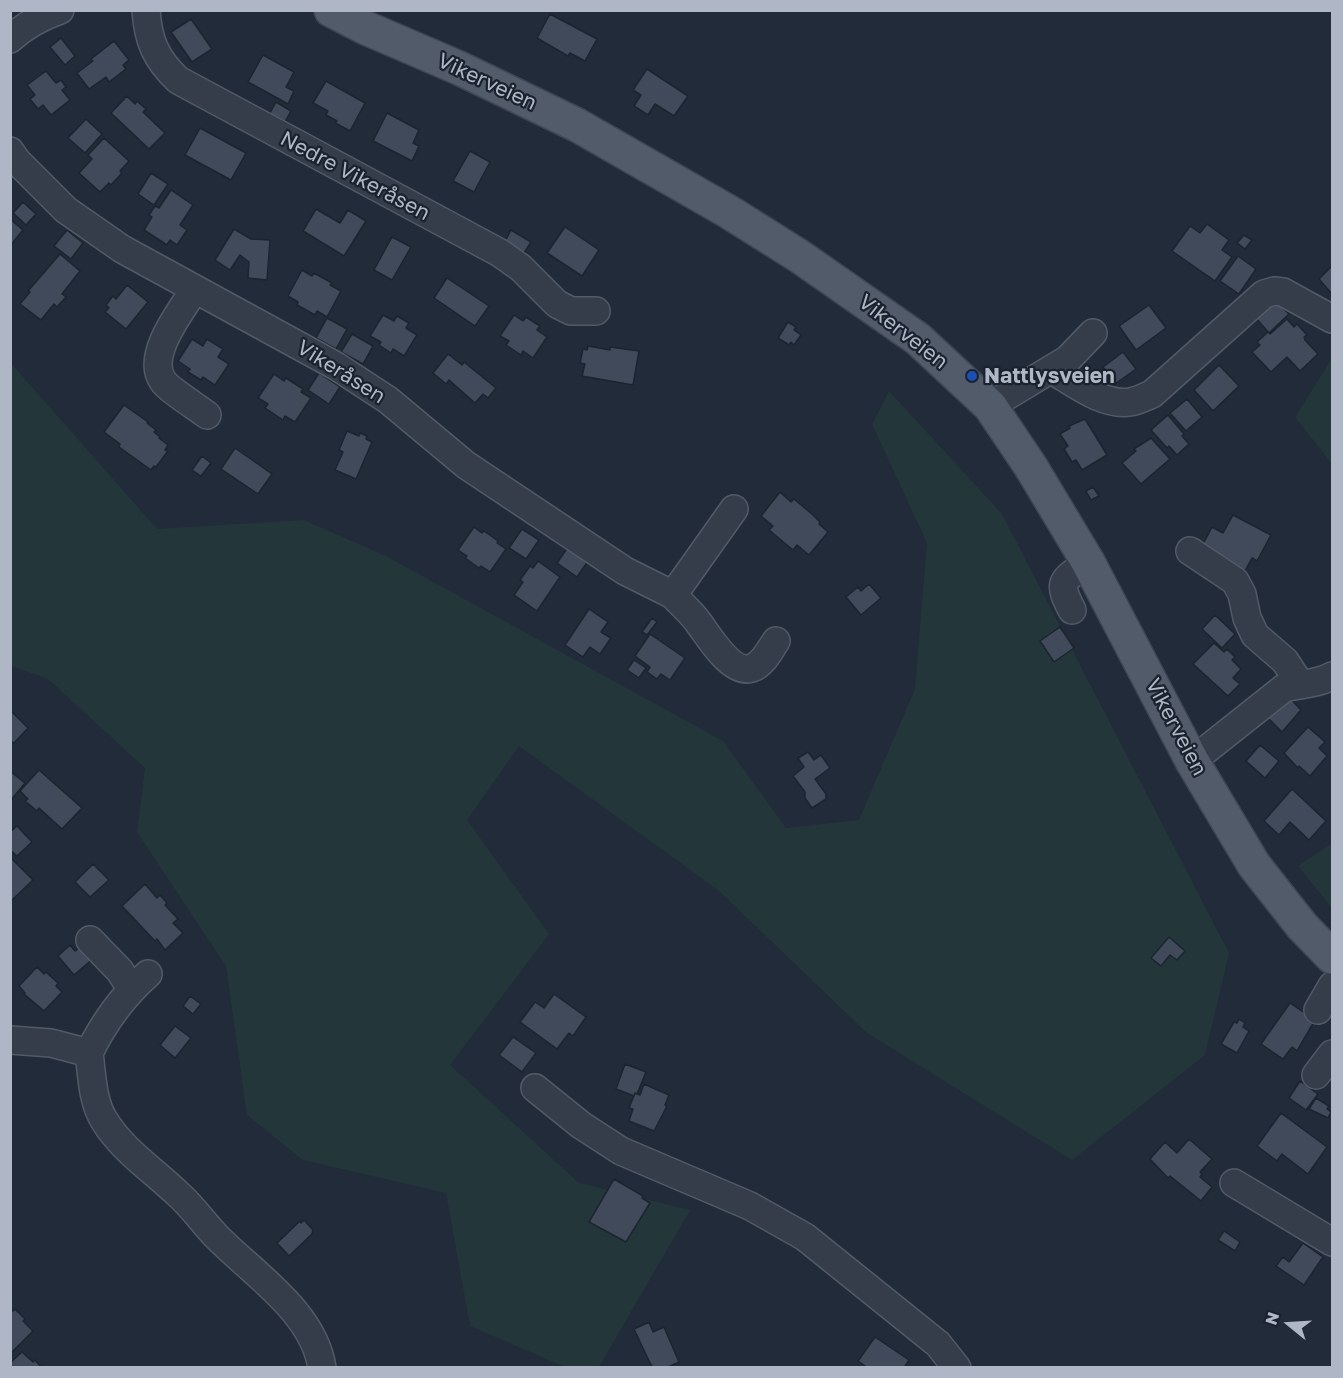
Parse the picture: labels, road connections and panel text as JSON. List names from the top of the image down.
{
  "streets": {
    "main road": ["Vikerveien"],
    "street": ["Nedre Vikeråsen", "Vikeråsen"]
  },
  "places": ["Nattlysveien"],
  "north": "left"
}
